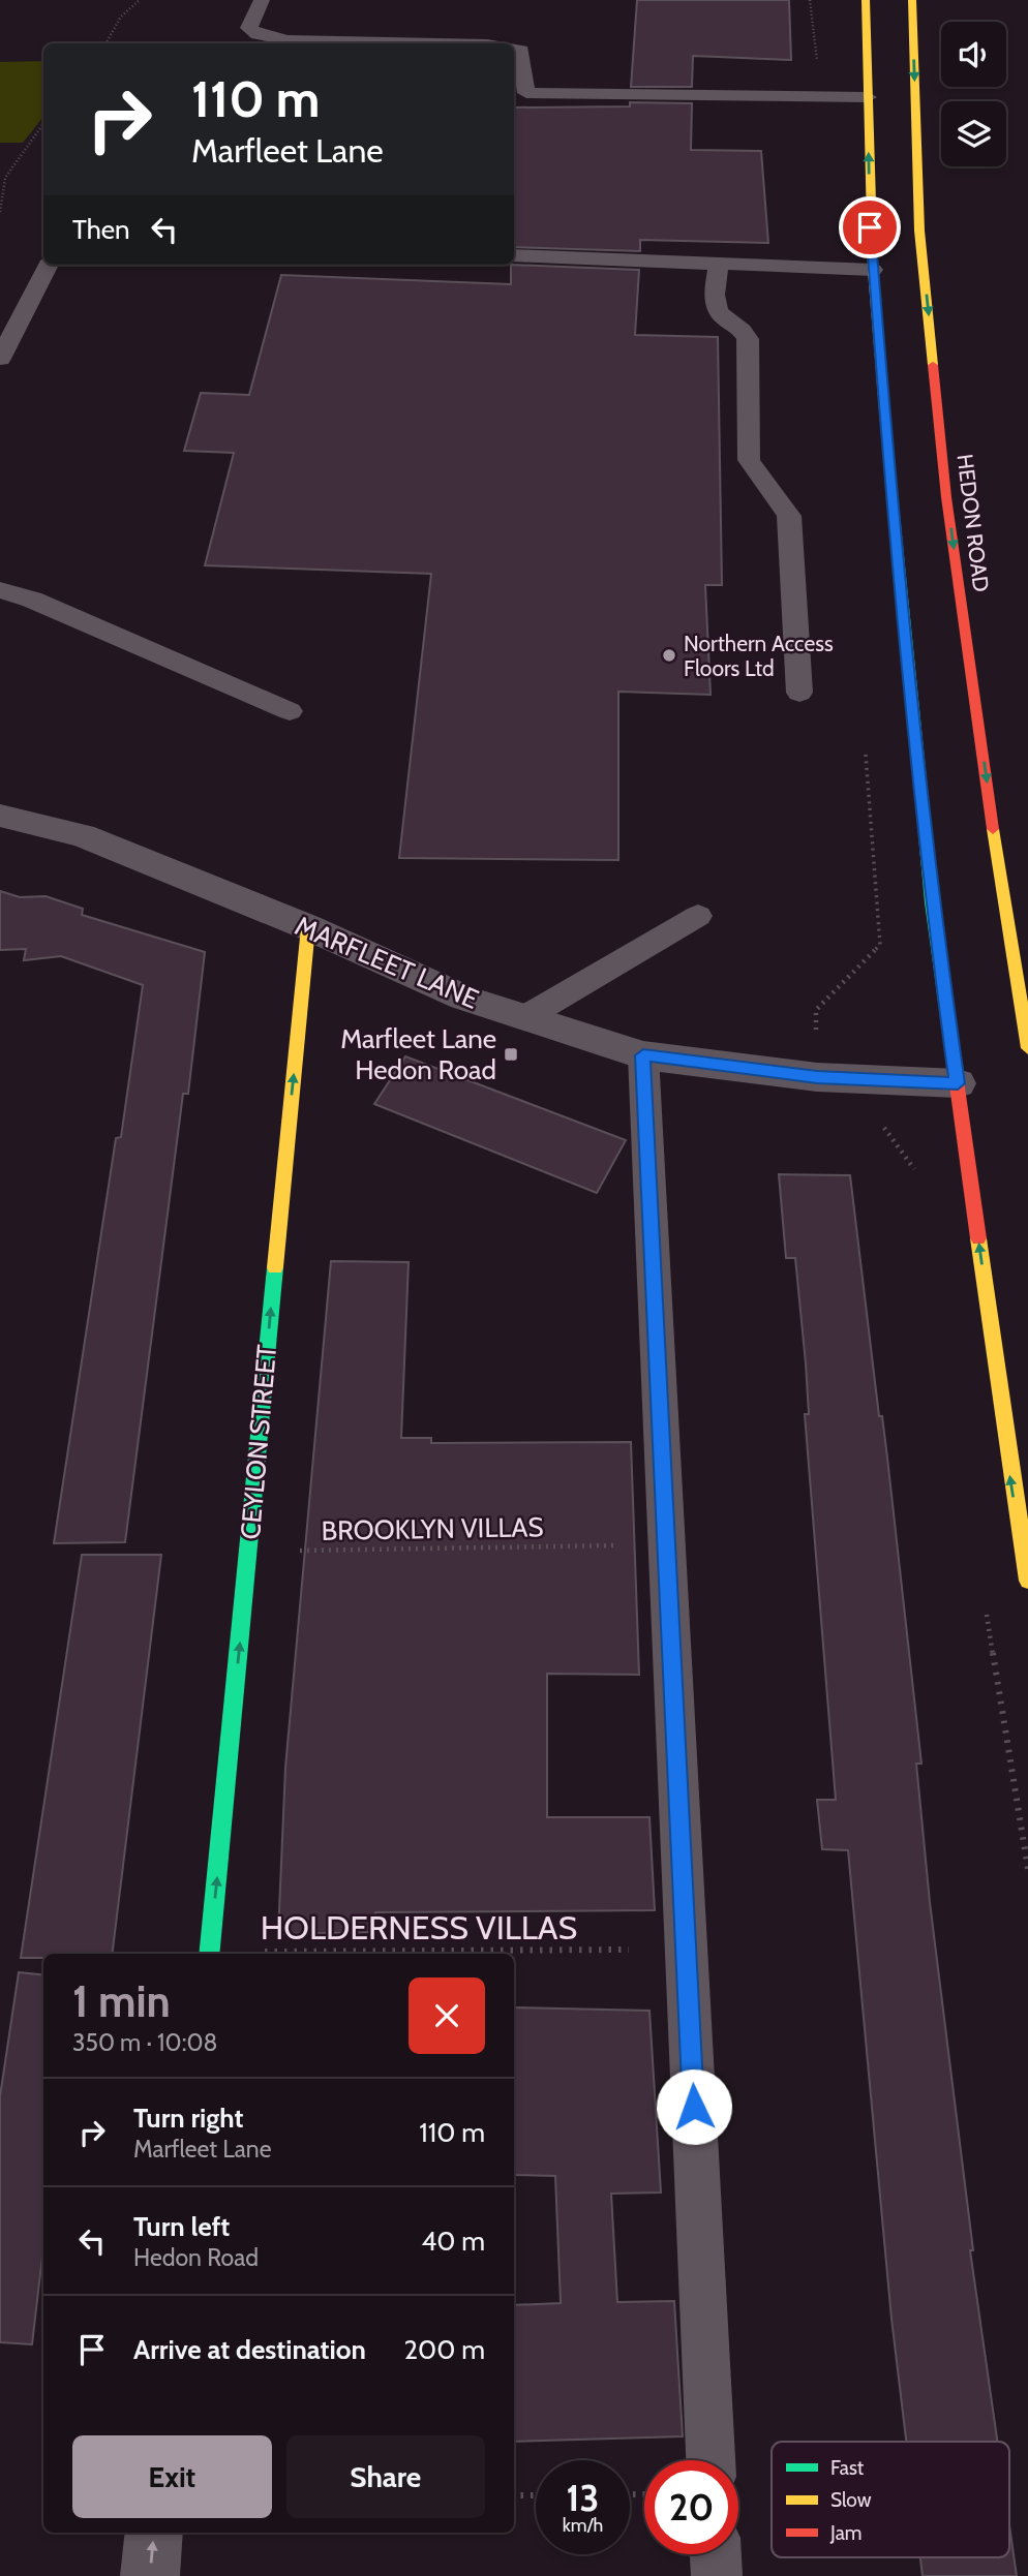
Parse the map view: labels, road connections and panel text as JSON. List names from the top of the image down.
{
  "streets": {
    "main road": ["HEDON ROAD", "CEYLON STREET"],
    "street": ["MARFLEET LANE"],
    "path": ["BROOKLYN VILLAS", "HOLDERNESS VILLAS"]
  },
  "crossings": [
    ["MARFLEET LANE", "CEYLON STREET"],
    ["CEYLON STREET", "BROOKLYN VILLAS"]
  ],
  "one_way": ["CEYLON STREET"],
  "places": {
    "other": ["Northern Access Floors Ltd"],
    "transit": ["Marfleet Lane Hedon Road"]
  },
  "legend": ["Fast", "Slow", "Jam"],
  "page": {
    "turn": ["110 m", "Marfleet Lane"],
    "then": "Then",
    "heading": ["1 min", "350 m · 10:08"],
    "list": [
      {
        "name": "Turn right",
        "note": "Marfleet Lane",
        "value": "110 m"
      },
      {
        "name": "Turn left",
        "note": "Hedon Road",
        "value": "40 m"
      },
      {
        "name": "Arrive at destination",
        "value": "200 m"
      }
    ],
    "buttons": ["Exit", "Share"],
    "speed": "13 km/h",
    "limit": "20"
  }
}
